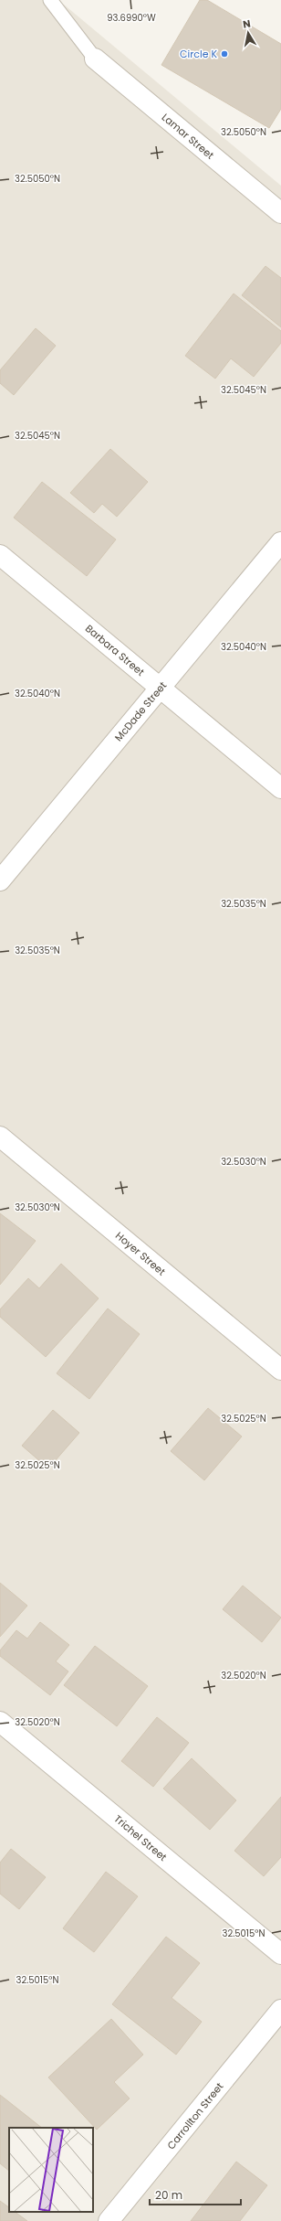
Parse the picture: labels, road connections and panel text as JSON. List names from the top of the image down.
{
  "streets": {
    "street": [
      "Lamar Street",
      "Barbara Street",
      "McDade Street",
      "Hoyer Street",
      "Trichel Street",
      "Carrollton Street"
    ]
  },
  "crossings": [
    ["Barbara Street", "McDade Street"]
  ],
  "places": ["Circle K"],
  "scale_bar": "20 m",
  "north": "top",
  "coordinates": [
    "93.6990°W",
    "32.5050°N",
    "32.5045°N",
    "32.5040°N",
    "32.5035°N",
    "32.5030°N",
    "32.5025°N",
    "32.5020°N",
    "32.5015°N"
  ]
}
